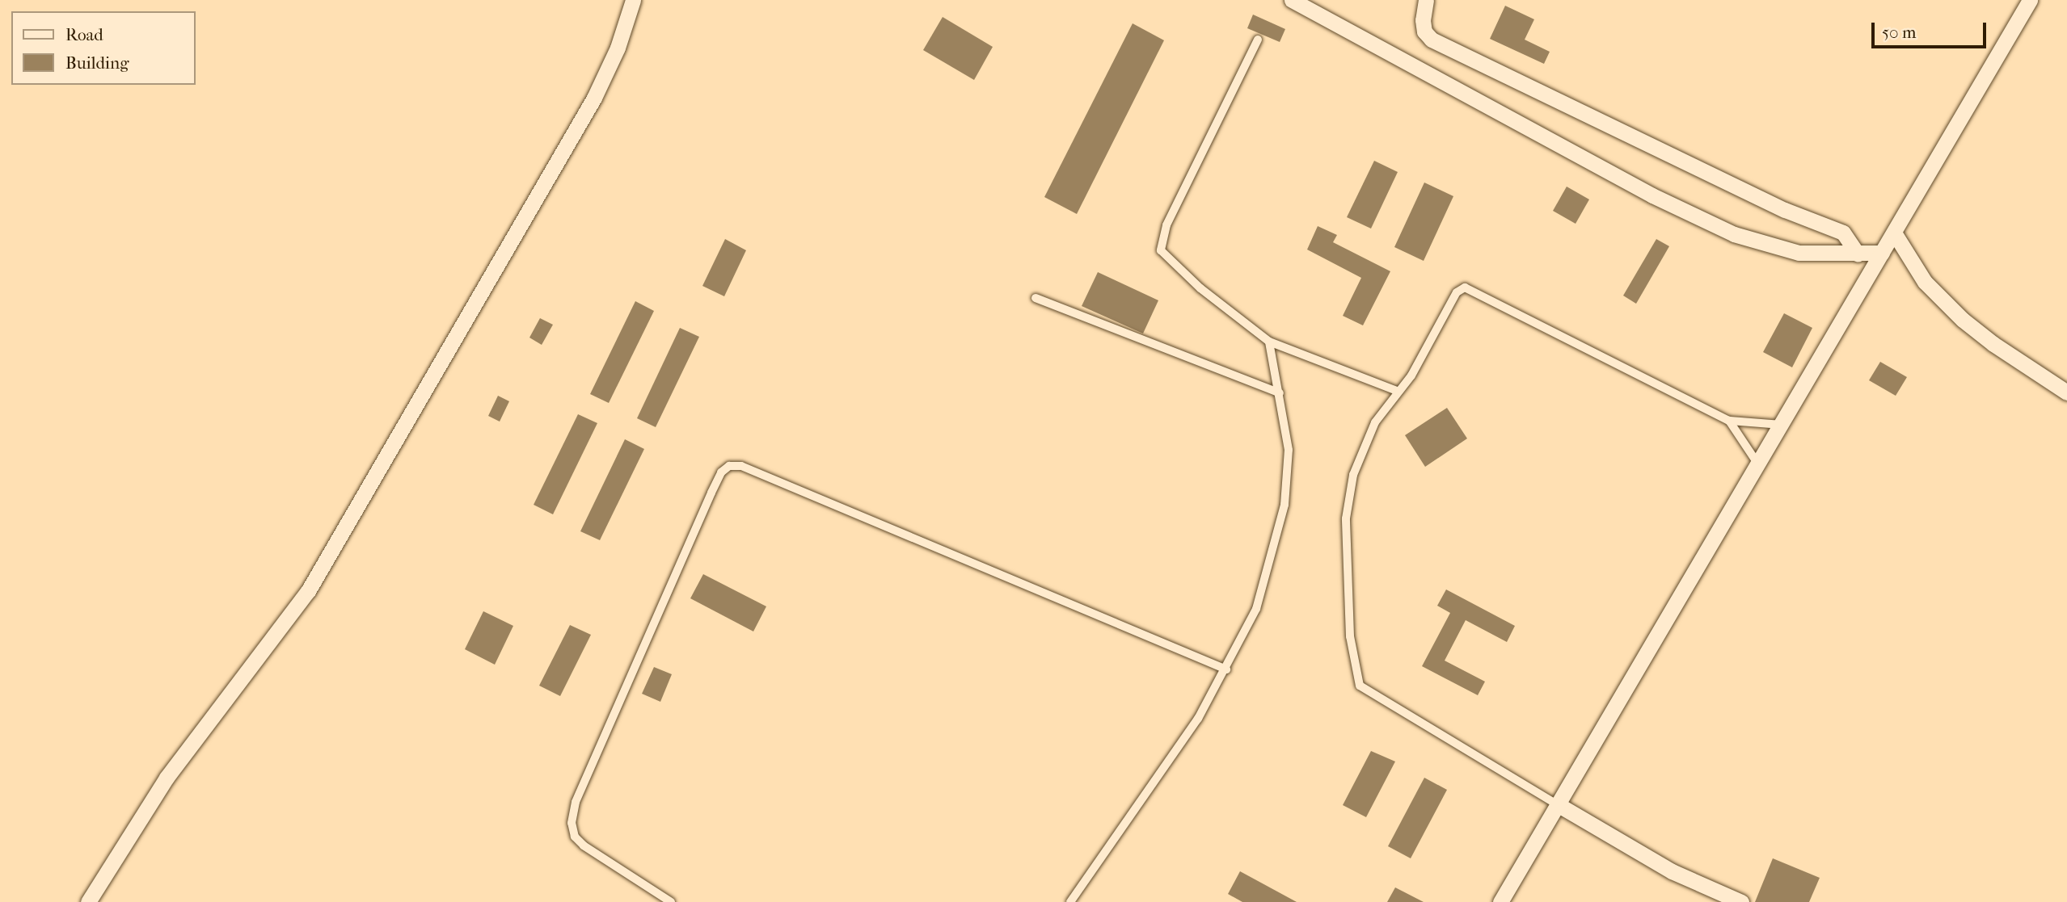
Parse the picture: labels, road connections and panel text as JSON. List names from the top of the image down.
{
  "legend": ["Road", "Building"],
  "scale_bar": "50 m"
}
